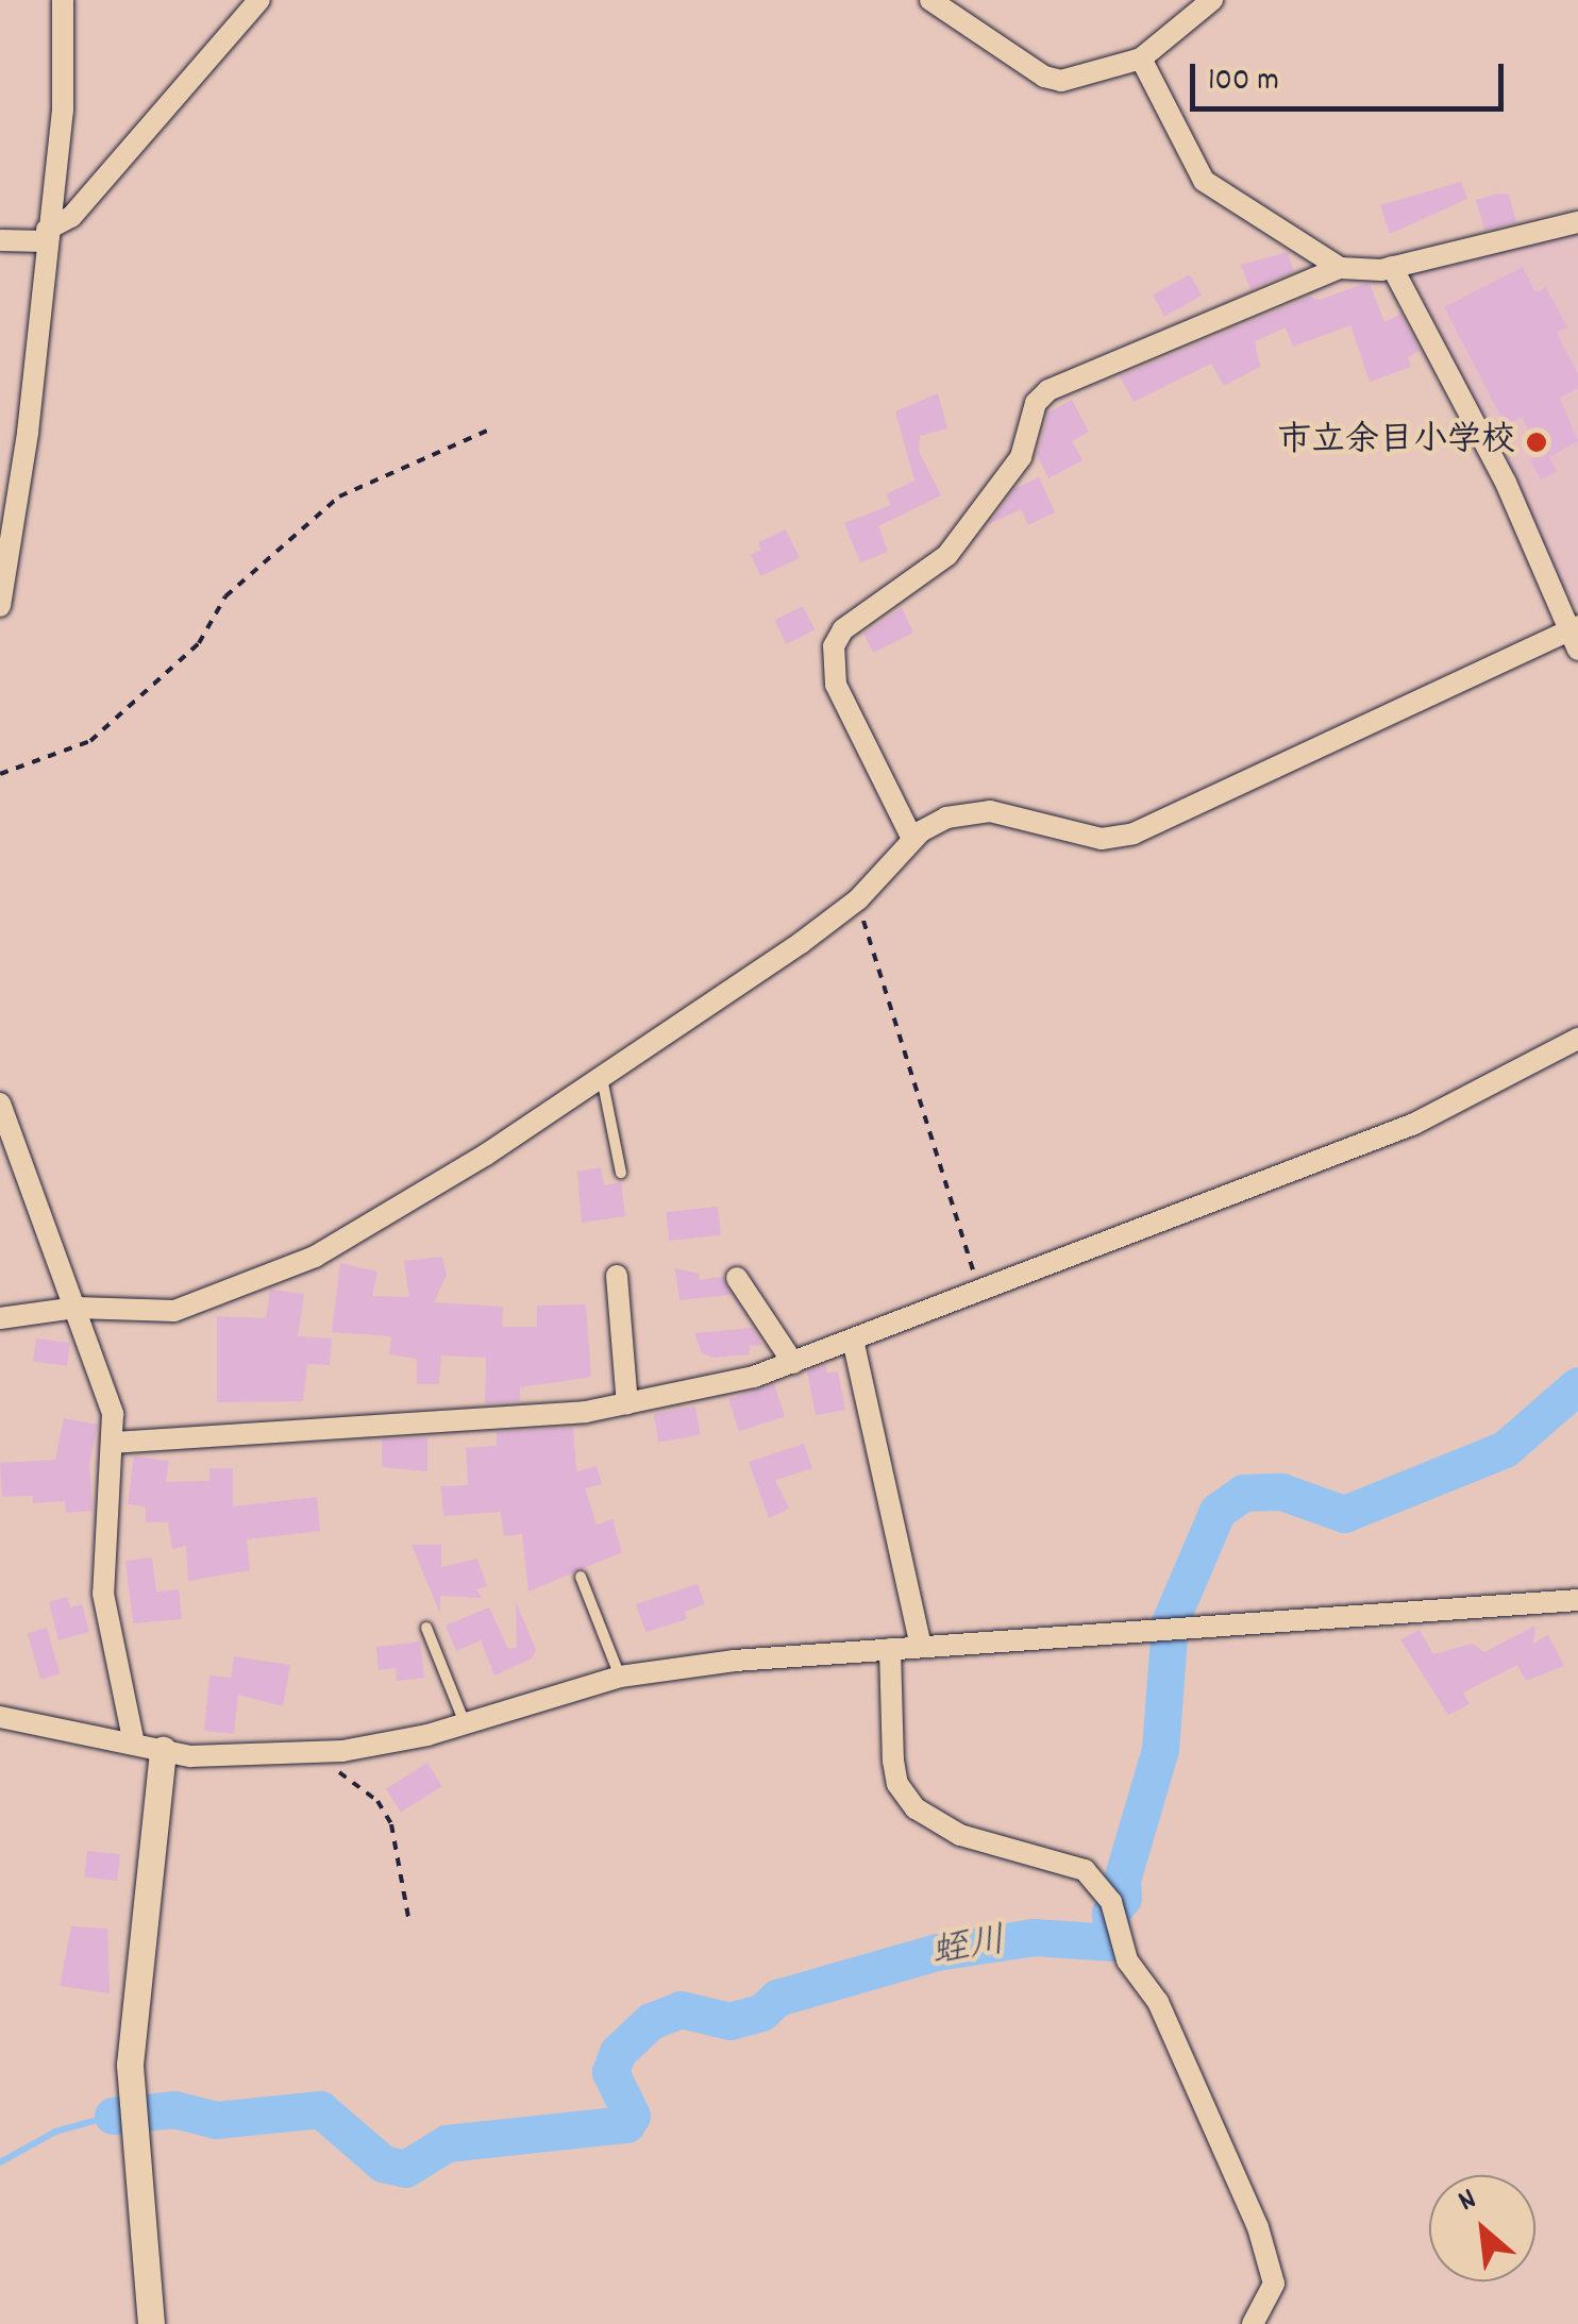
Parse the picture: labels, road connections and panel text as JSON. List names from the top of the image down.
{
  "water": ["蛭川"],
  "places": ["市立余目小学校"],
  "scale_bar": "100 m",
  "north": "top left"
}
